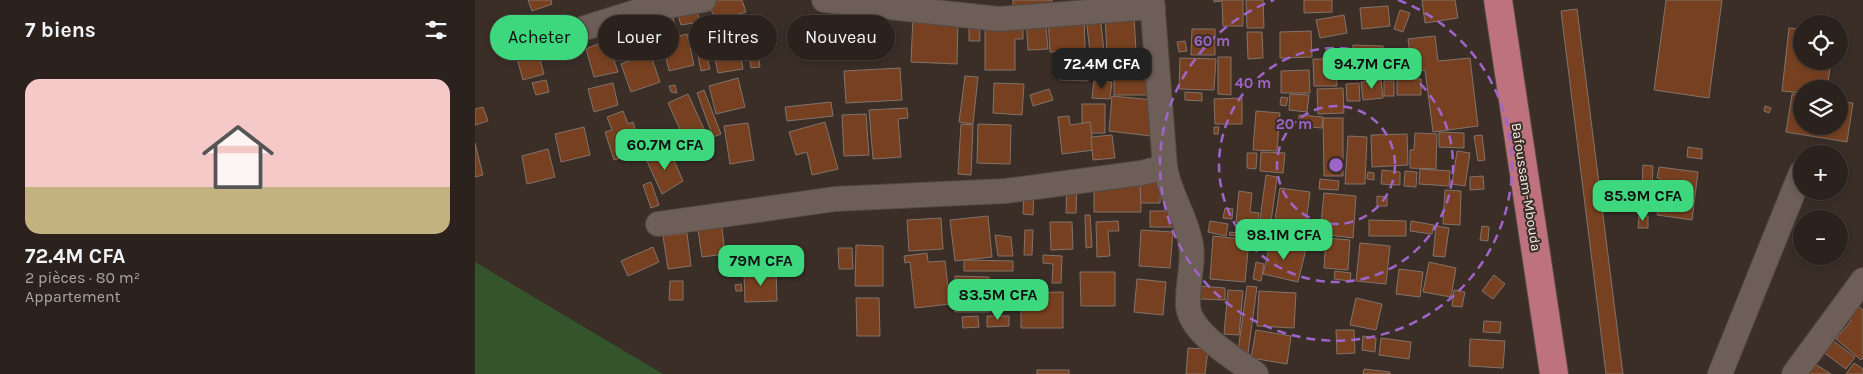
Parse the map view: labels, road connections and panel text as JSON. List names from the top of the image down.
{
  "streets": {
    "highway": ["Bafoussam-Mbouda"]
  },
  "page": {
    "heading": "7 biens",
    "map_buttons": ["+", "−"],
    "chip": [
      "Acheter",
      "Louer",
      "Filtres",
      "Nouveau"
    ],
    "price": [
      "72.4M CFA",
      "94.7M CFA",
      "60.7M CFA",
      "85.9M CFA",
      "98.1M CFA",
      "79M CFA",
      "83.5M CFA"
    ],
    "list": [
      {
        "name": "72.4M CFA",
        "note": "2 pièces · 80 m² · Appartement"
      }
    ]
  },
  "rings": ["60 m", "40 m", "20 m"]
}
